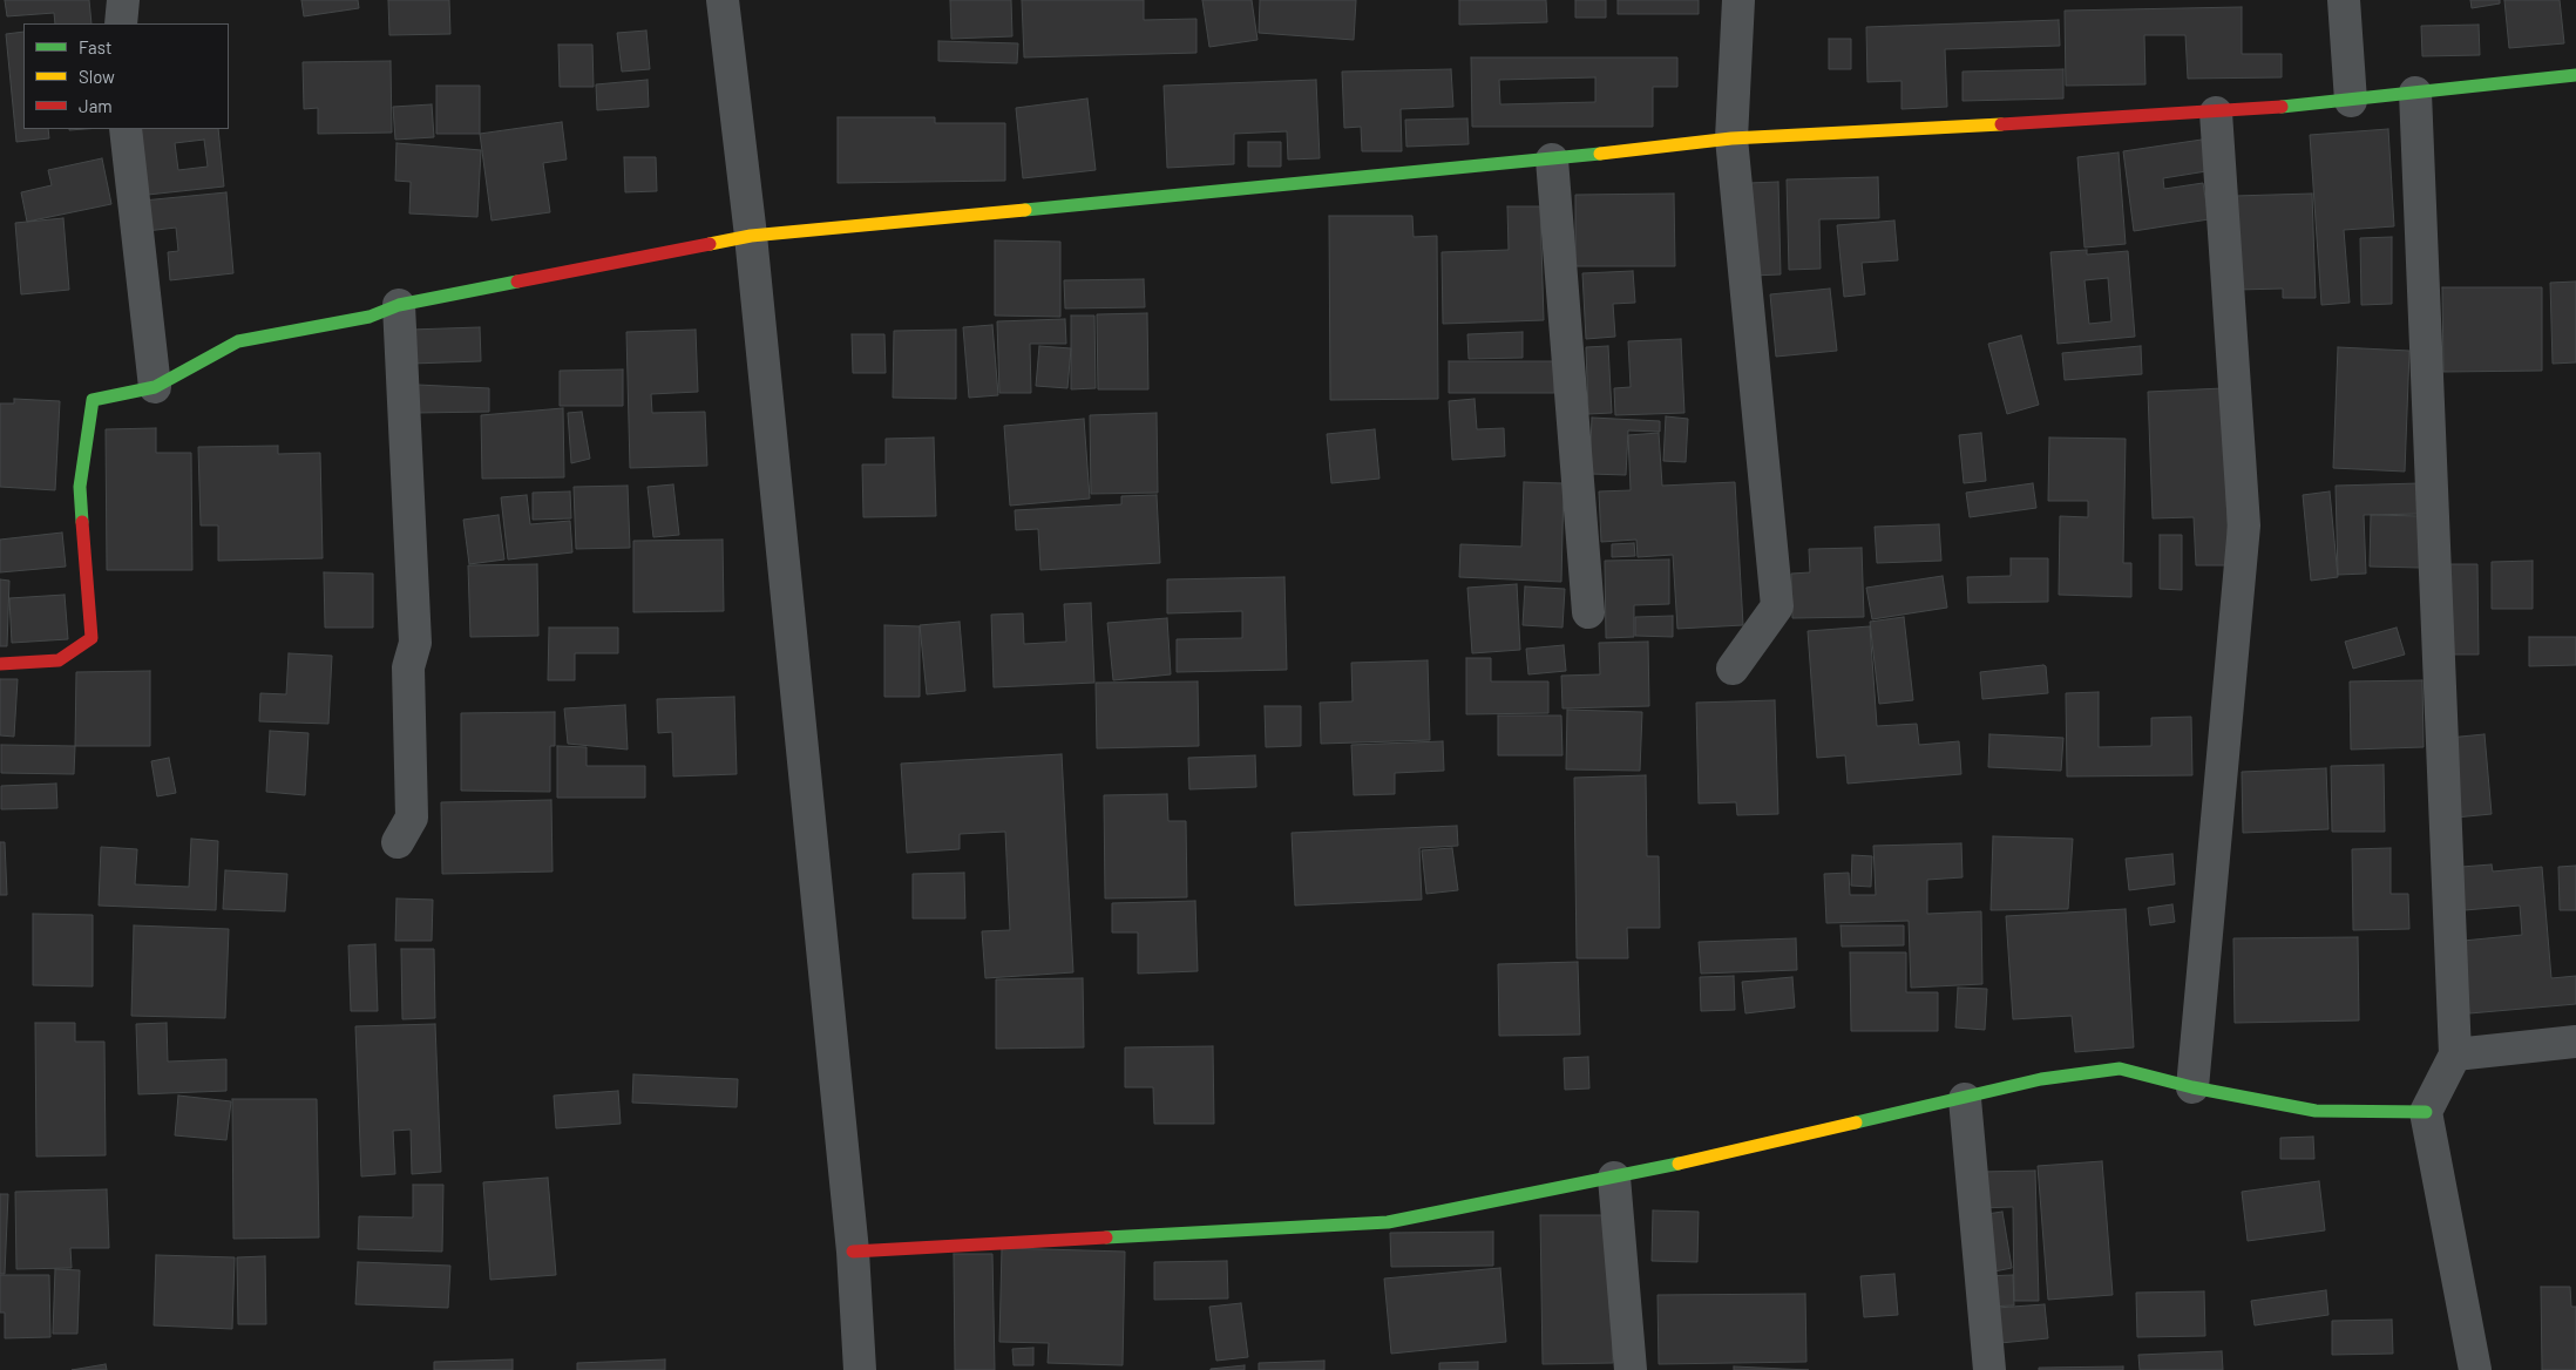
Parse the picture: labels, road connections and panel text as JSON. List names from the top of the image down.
{
  "legend": ["Fast", "Slow", "Jam"]
}
